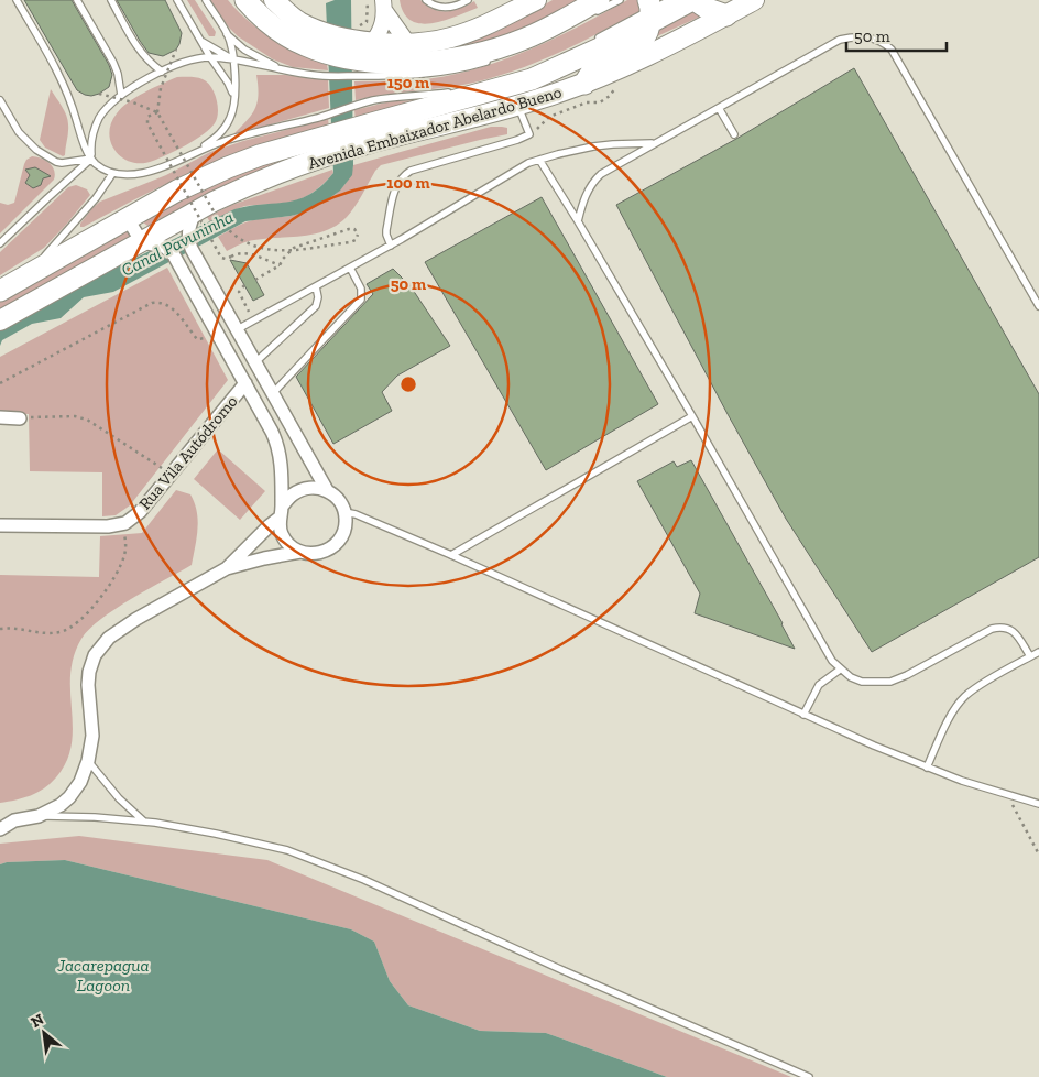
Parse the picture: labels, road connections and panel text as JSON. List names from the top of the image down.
{
  "streets": {
    "highway": ["Avenida Embaixador Abelardo Bueno"],
    "street": ["Rua Vila Autódromo"]
  },
  "water": ["Canal Pavuninha", "Jacarepagua Lagoon"],
  "scale_bar": "50 m",
  "north": "top left",
  "rings": ["150 m", "100 m", "50 m"]
}
